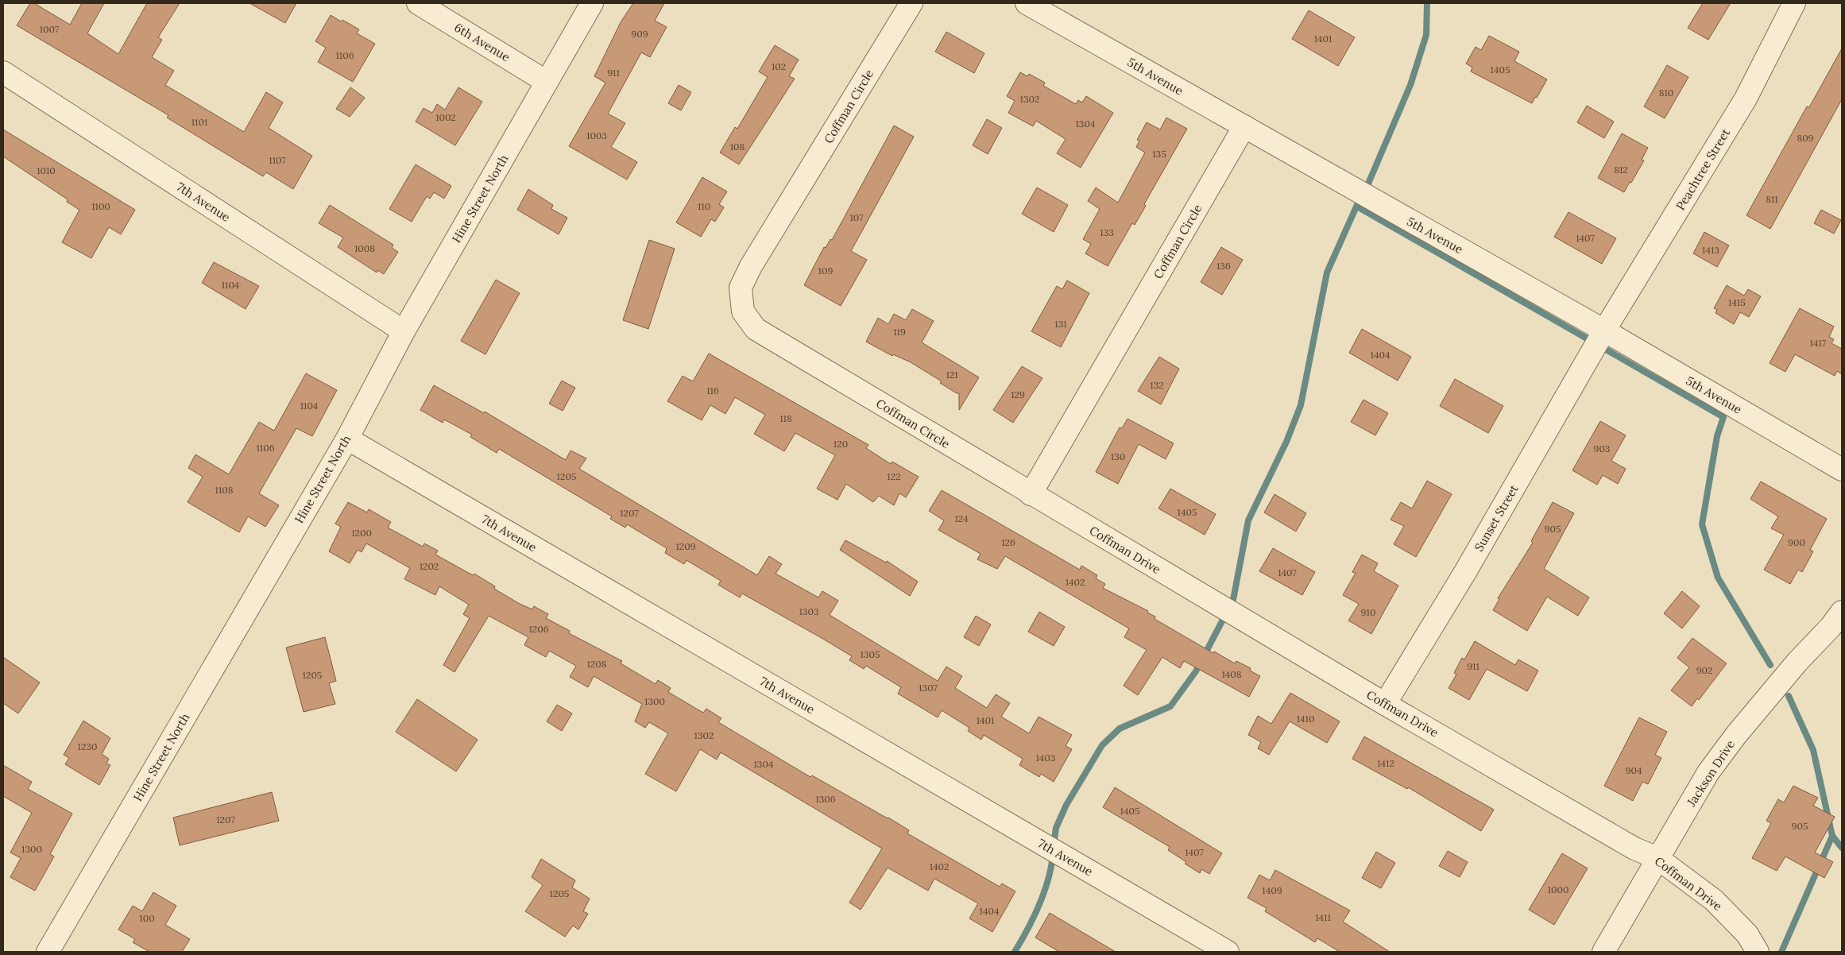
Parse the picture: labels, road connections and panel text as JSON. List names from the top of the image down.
{
  "streets": {
    "street": [
      "6th Avenue",
      "5th Avenue",
      "Coffman Circle",
      "Peachtree Street",
      "Hine Street North",
      "7th Avenue",
      "Sunset Street",
      "Coffman Drive",
      "Jackson Drive"
    ]
  },
  "crossings": [
    ["6th Avenue", "Hine Street North"],
    ["5th Avenue", "Coffman Circle"],
    ["5th Avenue", "Peachtree Street"],
    ["5th Avenue", "Sunset Street"],
    ["Coffman Circle", "Coffman Drive"],
    ["Peachtree Street", "Sunset Street"],
    ["Hine Street North", "7th Avenue"],
    ["Sunset Street", "Coffman Drive"],
    ["Coffman Drive", "Jackson Drive"]
  ],
  "house_numbers": [
    "1007",
    "909",
    "1401",
    "1106",
    "102",
    "1405",
    "911",
    "810",
    "1302",
    "1002",
    "1101",
    "1304",
    "1003",
    "809",
    "108",
    "135",
    "1107",
    "812",
    "1010",
    "811",
    "1100",
    "110",
    "107",
    "133",
    "1407",
    "1008",
    "1413",
    "136",
    "109",
    "1104",
    "1415",
    "131",
    "119",
    "1417",
    "1404",
    "121",
    "132",
    "116",
    "129",
    "1104",
    "118",
    "120",
    "1106",
    "903",
    "130",
    "1205",
    "122",
    "1108",
    "1405",
    "1207",
    "124",
    "905",
    "1200",
    "126",
    "900",
    "1209",
    "1202",
    "1407",
    "1402",
    "1303",
    "910",
    "1206",
    "1305",
    "1208",
    "911",
    "902",
    "1408",
    "1205",
    "1307",
    "1300",
    "1410",
    "1401",
    "1302",
    "1230",
    "1403",
    "1412",
    "1304",
    "904",
    "1306",
    "1405",
    "1207",
    "905",
    "1300",
    "1407",
    "1402",
    "1000",
    "1409",
    "1205",
    "1404",
    "1411",
    "100"
  ]
}
